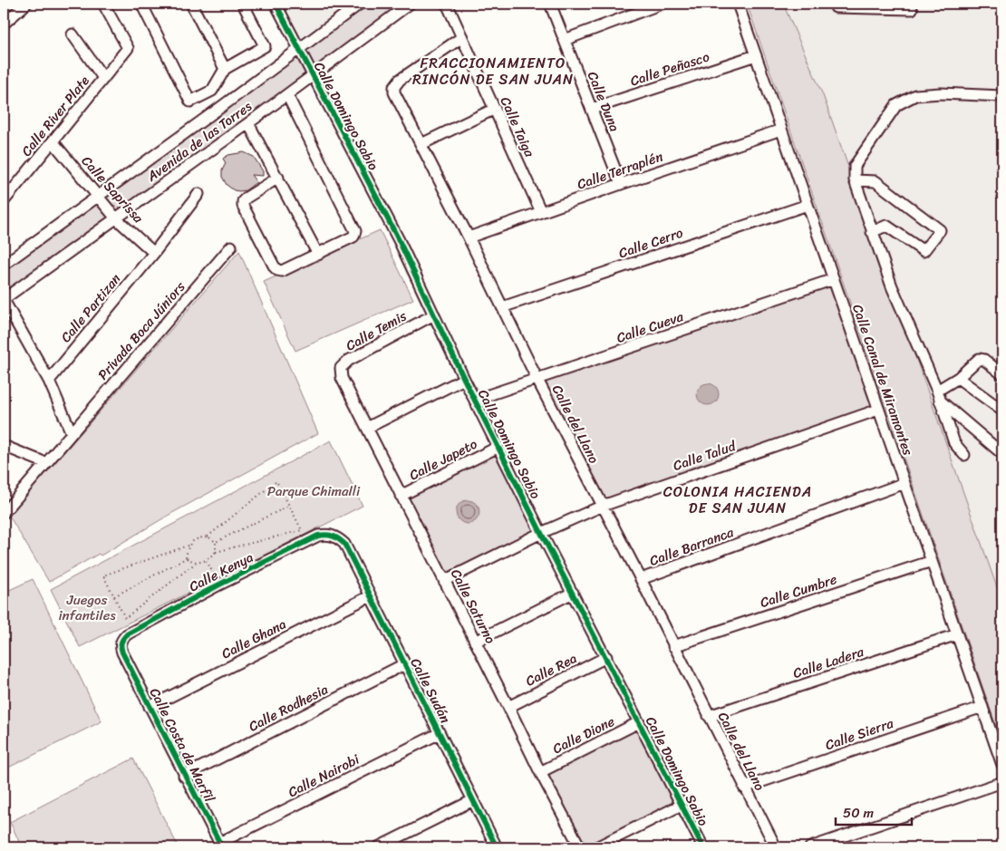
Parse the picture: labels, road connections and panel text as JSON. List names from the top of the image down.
{
  "streets": {
    "street": [
      "Calle Peñasco",
      "Calle Duna",
      "Calle River Plate",
      "Calle Domingo Sabio",
      "Calle Taiga",
      "Avenida de las Torres",
      "Calle Terraplén",
      "Calle Saprissa",
      "Calle Cerro",
      "Calle Partizan",
      "Calle Cueva",
      "Privada Boca Júniors",
      "Calle Temis",
      "Calle Canal de Miramontes",
      "Calle del Llano",
      "Calle Talud",
      "Calle Japeto",
      "Calle Barranca",
      "Calle Kenya",
      "Calle Cumbre",
      "Calle Saturno",
      "Calle Ghana",
      "Calle Ladera",
      "Calle Rea",
      "Calle Sudán",
      "Calle Rodhesia",
      "Calle Sierra",
      "Calle Dione",
      "Calle Costa de Marfil",
      "Calle Nairobi"
    ]
  },
  "crossings": [
    ["Calle Peñasco", "Calle Duna"],
    ["Calle Peñasco", "Calle Canal de Miramontes"],
    ["Calle Duna", "Calle Terraplén"],
    ["Calle River Plate", "Calle Saprissa"],
    ["Calle Domingo Sabio", "Avenida de las Torres"],
    ["Calle Domingo Sabio", "Calle Cueva"],
    ["Calle Domingo Sabio", "Calle Temis"],
    ["Calle Domingo Sabio", "Calle Talud"],
    ["Calle Domingo Sabio", "Calle Japeto"],
    ["Calle Domingo Sabio", "Calle Rea"],
    ["Calle Domingo Sabio", "Calle Dione"],
    ["Calle Taiga", "Calle Terraplén"],
    ["Calle Taiga", "Calle del Llano"],
    ["Avenida de las Torres", "Calle Saprissa"],
    ["Calle Terraplén", "Calle Canal de Miramontes"],
    ["Calle Terraplén", "Calle del Llano"],
    ["Calle Saprissa", "Calle Partizan"],
    ["Calle Cerro", "Calle Canal de Miramontes"],
    ["Calle Cerro", "Calle del Llano"],
    ["Calle Cueva", "Calle Canal de Miramontes"],
    ["Calle Cueva", "Calle del Llano"],
    ["Calle Temis", "Calle Saturno"],
    ["Calle Canal de Miramontes", "Calle Talud"],
    ["Calle Canal de Miramontes", "Calle Barranca"],
    ["Calle Canal de Miramontes", "Calle Cumbre"],
    ["Calle Canal de Miramontes", "Calle Ladera"],
    ["Calle Canal de Miramontes", "Calle Sierra"],
    ["Calle del Llano", "Calle Talud"],
    ["Calle del Llano", "Calle Barranca"],
    ["Calle del Llano", "Calle Cumbre"],
    ["Calle del Llano", "Calle Ladera"],
    ["Calle del Llano", "Calle Sierra"],
    ["Calle Talud", "Calle Saturno"],
    ["Calle Japeto", "Calle Saturno"],
    ["Calle Kenya", "Calle Sudán"],
    ["Calle Kenya", "Calle Costa de Marfil"],
    ["Calle Saturno", "Calle Rea"],
    ["Calle Saturno", "Calle Dione"],
    ["Calle Ghana", "Calle Sudán"],
    ["Calle Ghana", "Calle Costa de Marfil"],
    ["Calle Sudán", "Calle Rodhesia"],
    ["Calle Sudán", "Calle Nairobi"],
    ["Calle Rodhesia", "Calle Costa de Marfil"],
    ["Calle Costa de Marfil", "Calle Nairobi"]
  ],
  "districts": ["FRACCIONAMIENTO RINCÓN DE SAN JUAN", "COLONIA HACIENDA DE SAN JUAN"],
  "parks": ["Parque Chimalli", "Juegos infantiles"],
  "scale_bar": "50 m"
}
